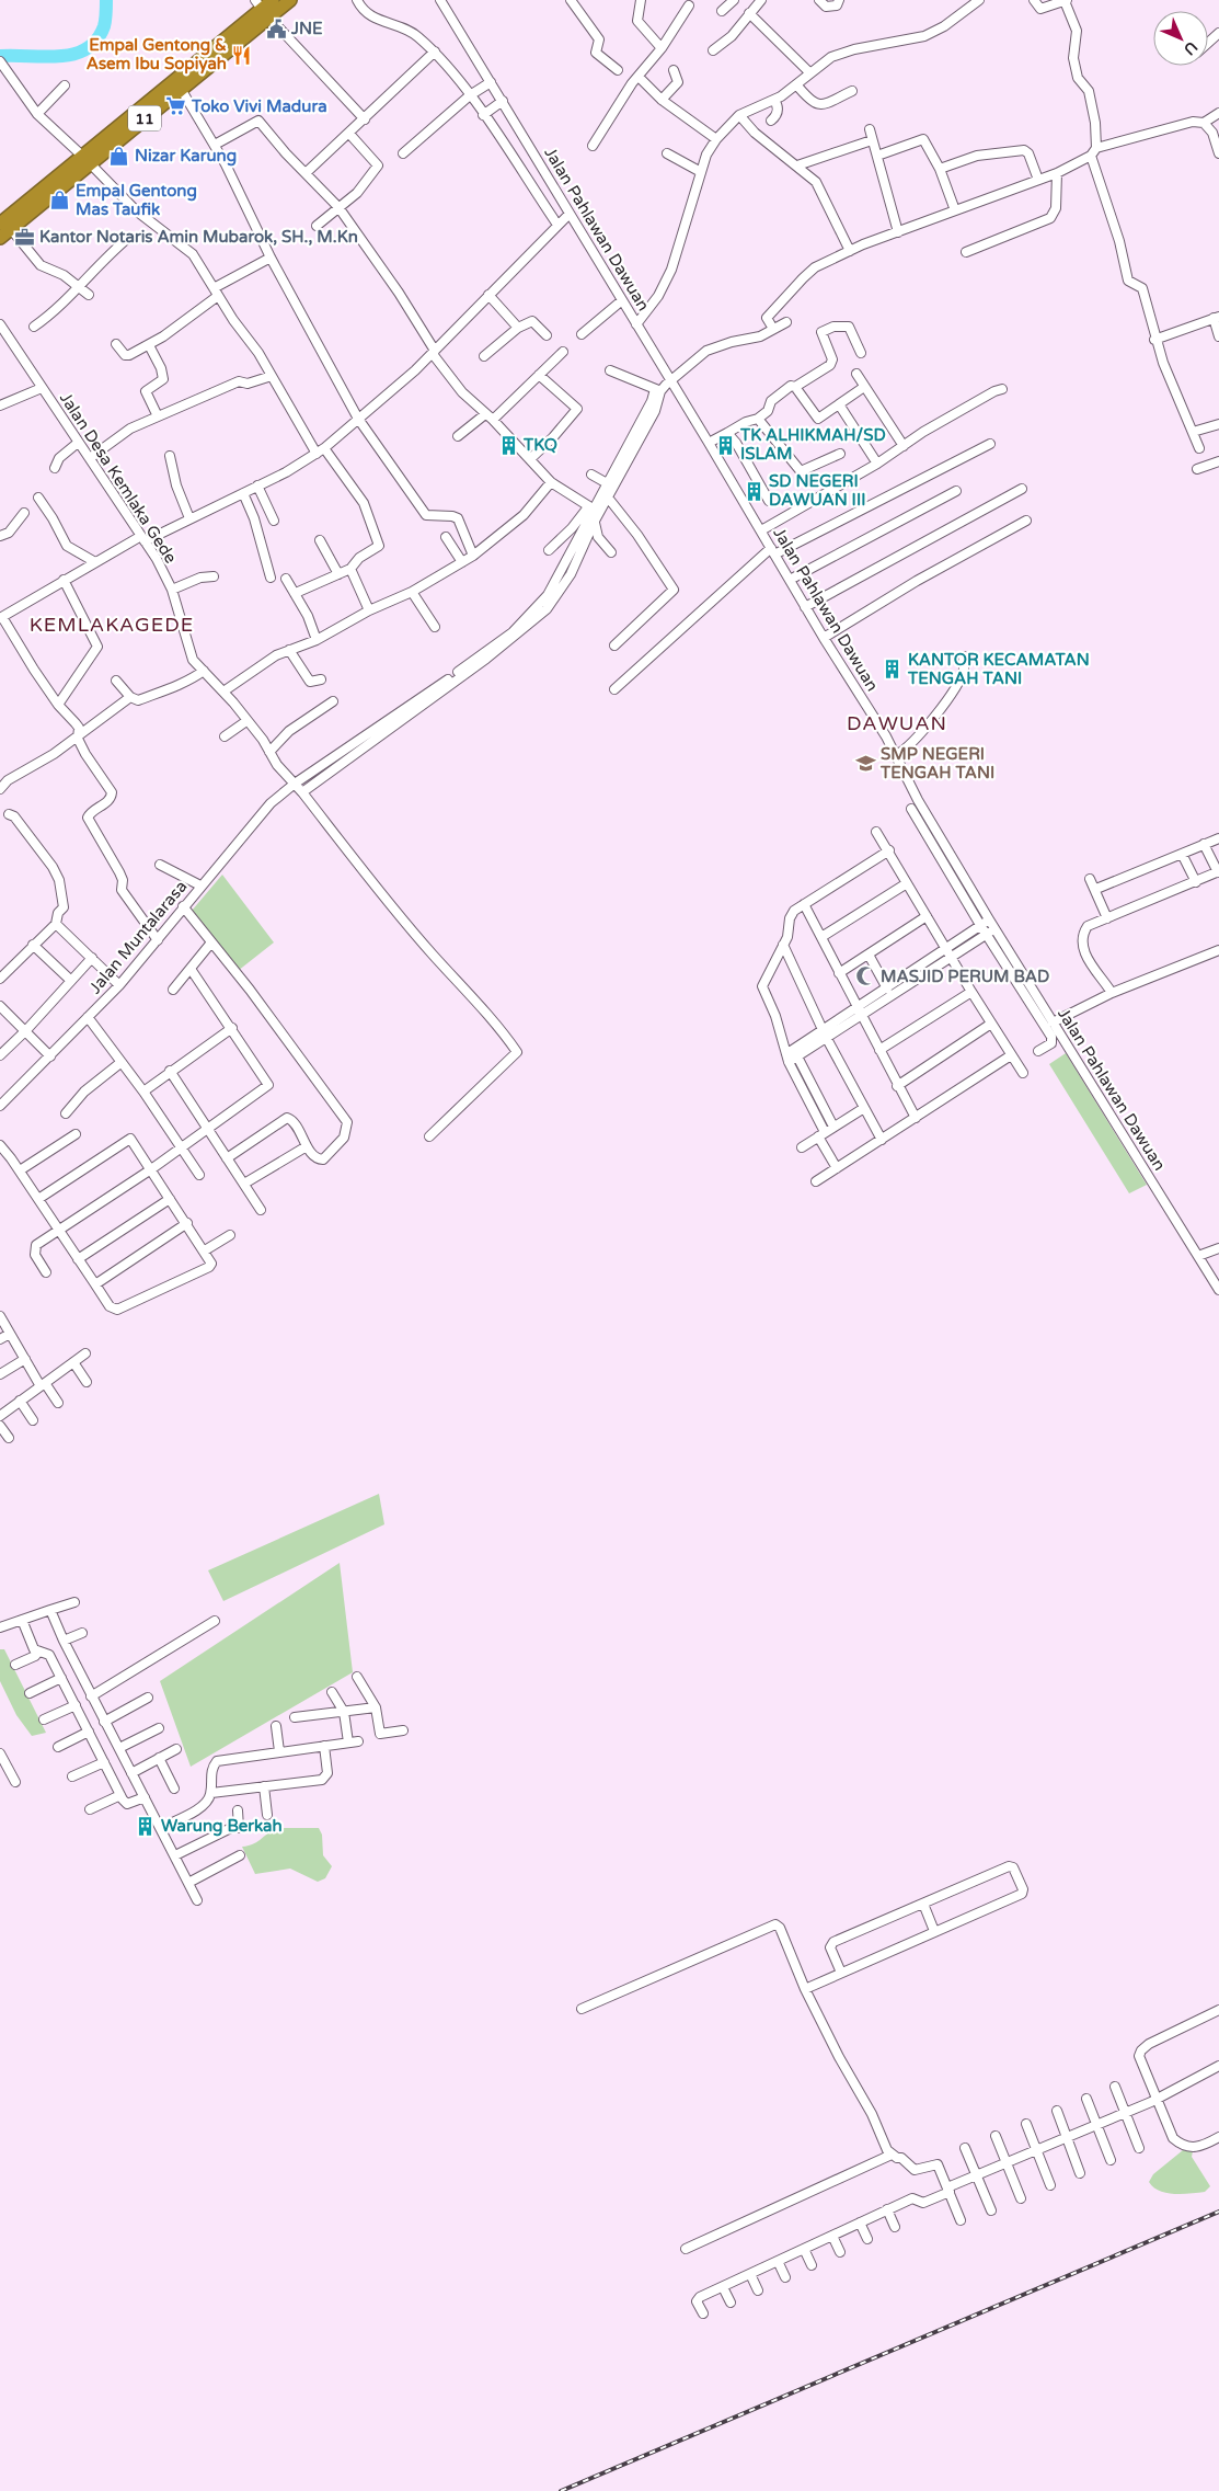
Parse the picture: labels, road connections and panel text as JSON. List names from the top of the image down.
{
  "streets": {
    "highway": ["11"],
    "street": ["Jalan Pahlawan Dawuan", "Jalan Desa Kemlaka Gede", "Jalan Muntalarasa"]
  },
  "crossings": [
    ["Jalan Desa Kemlaka Gede", "Jalan Muntalarasa"]
  ],
  "districts": ["KEMLAKAGEDE", "DAWUAN"],
  "places": {
    "public building": ["JNE"],
    "restaurant": ["Empal Gentong & Asem Ibu Sopiyah"],
    "supermarket": ["Toko Vivi Madura"],
    "shop": ["Nizar Karung", "Empal Gentong Mas Taufik"],
    "office": ["Kantor Notaris Amin Mubarok, SH., M.Kn"],
    "building": [
      "TKQ",
      "TK ALHIKMAH/SD ISLAM",
      "SD NEGERI DAWUAN III",
      "KANTOR KECAMATAN TENGAH TANI",
      "Warung Berkah"
    ],
    "school or university": ["SMP NEGERI TENGAH TANI"],
    "mosque": ["MASJID PERUM BAD"]
  },
  "north": "bottom right"
}
